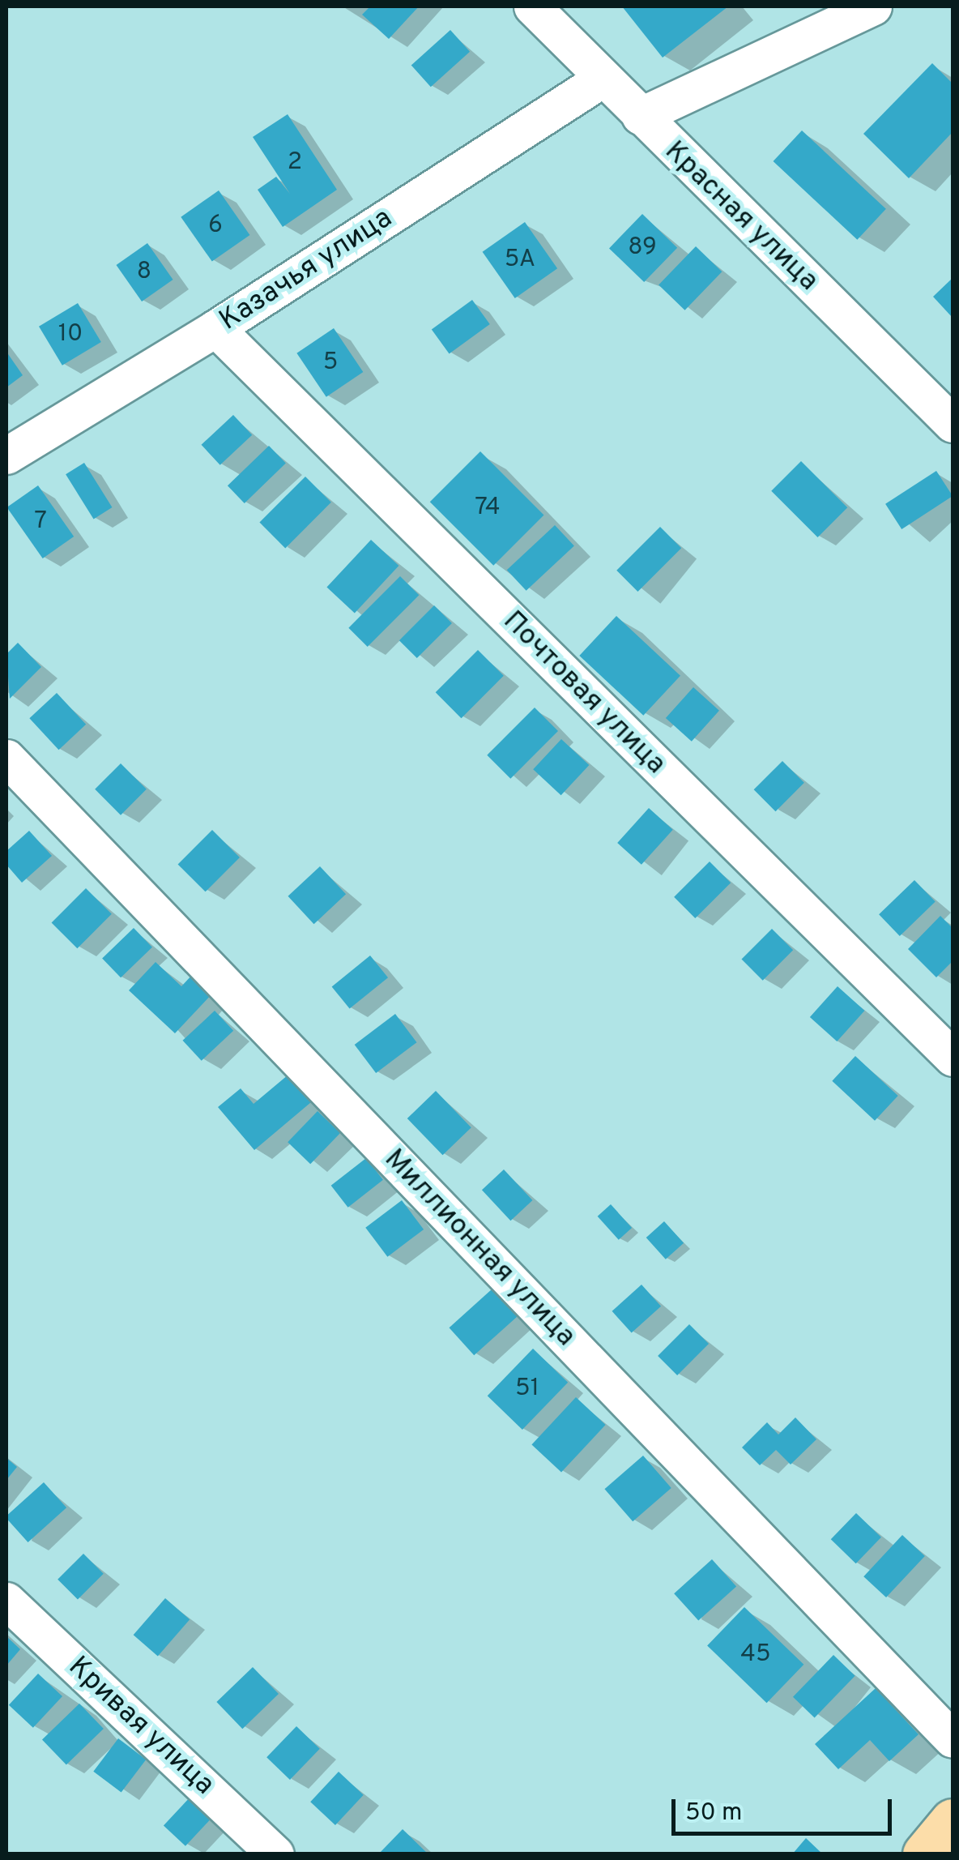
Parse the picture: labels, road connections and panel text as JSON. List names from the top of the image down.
{
  "streets": {
    "street": [
      "Красная улица",
      "Казачья улица",
      "Почтовая улица",
      "Миллионная улица",
      "Кривая улица"
    ]
  },
  "crossings": [
    ["Красная улица", "Казачья улица"],
    ["Казачья улица", "Почтовая улица"]
  ],
  "house_numbers": [
    "2",
    "6",
    "89",
    "5А",
    "8",
    "10",
    "5",
    "74",
    "7",
    "51",
    "45"
  ],
  "scale_bar": "50 m"
}
